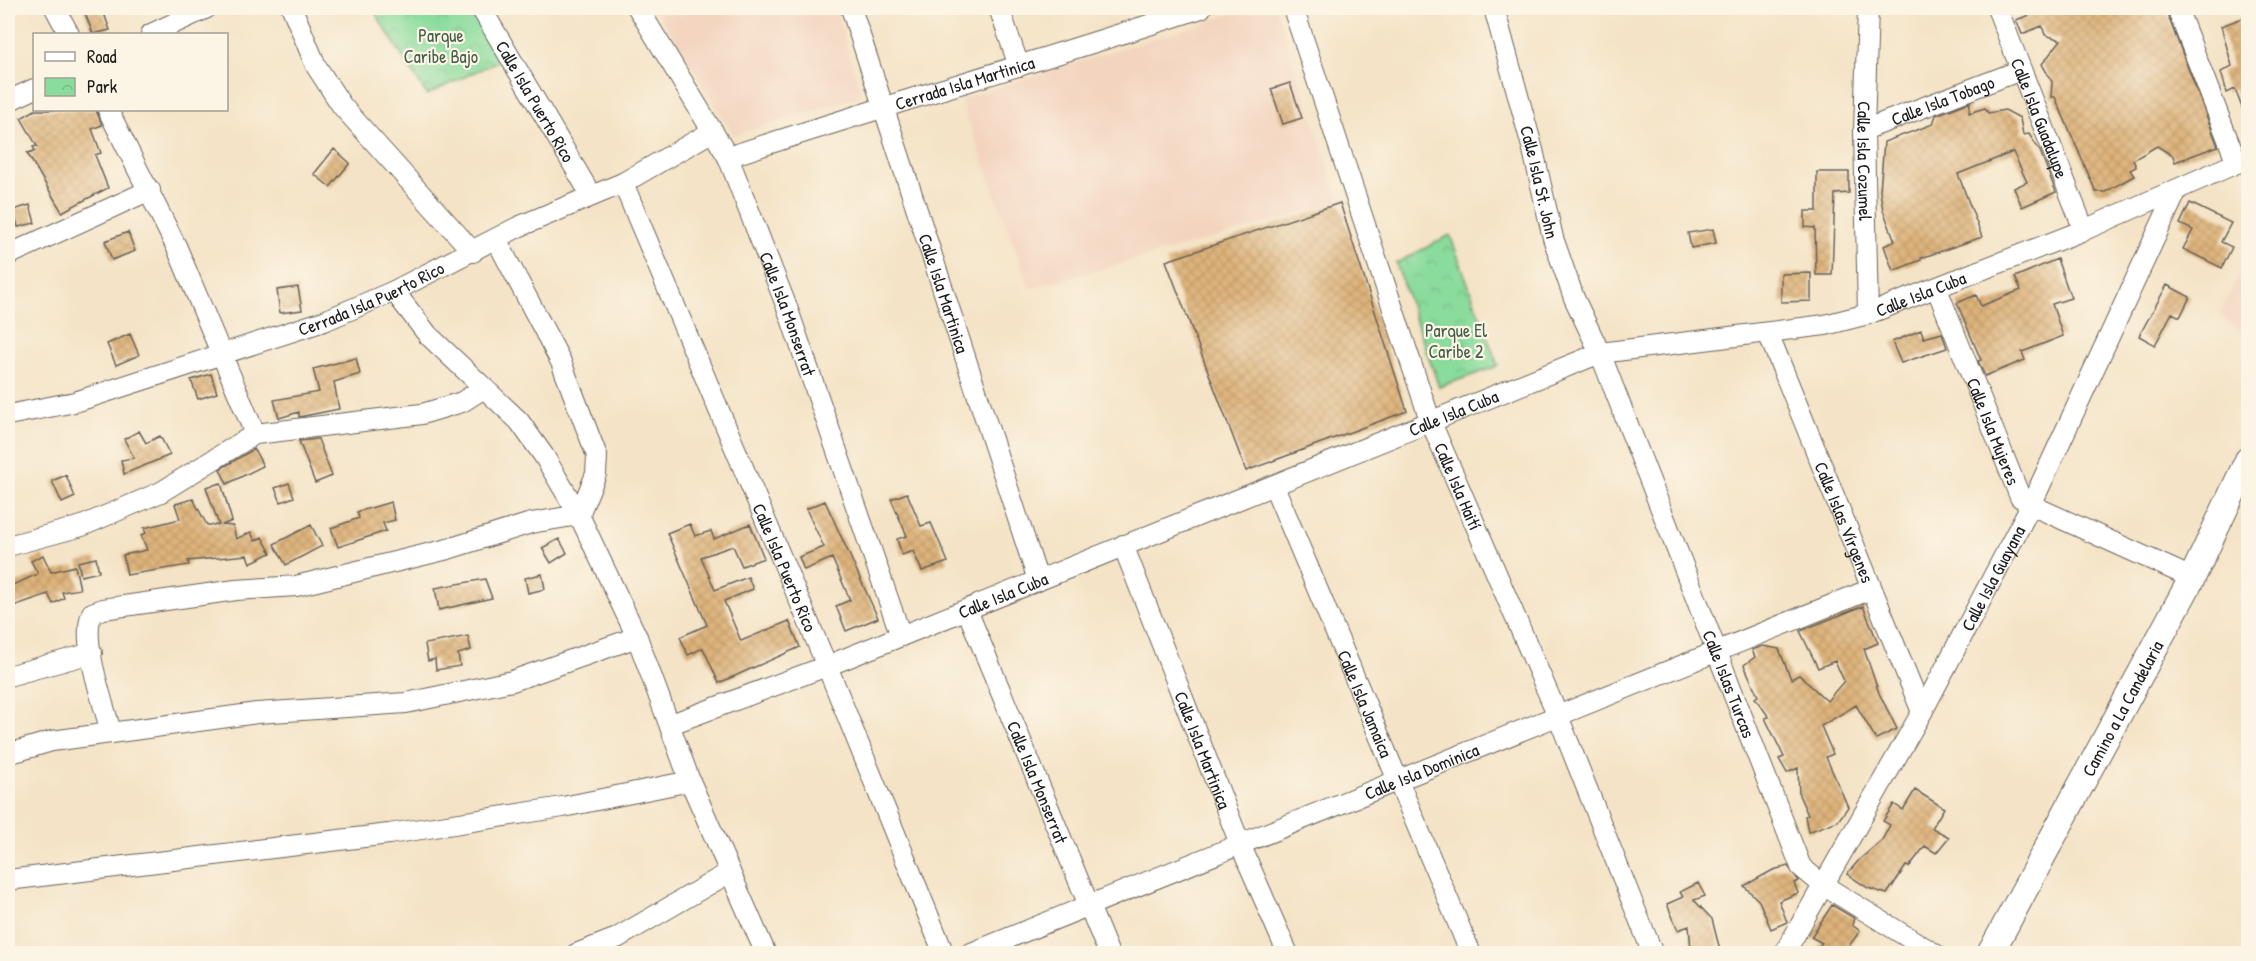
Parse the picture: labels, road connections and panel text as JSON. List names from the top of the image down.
{
  "streets": {
    "street": [
      "Cerrada Isla Martinica",
      "Calle Isla Tobago",
      "Calle Isla Puerto Rico",
      "Calle Isla Guadalupe",
      "Calle Isla Cozumel",
      "Calle Isla St. John",
      "Calle Isla Martinica",
      "Calle Isla Cuba",
      "Cerrada Isla Puerto Rico",
      "Calle Isla Monserrat",
      "Calle Isla Mujeres",
      "Calle Isla Haití",
      "Calle Islas Vírgenes",
      "Calle Isla Guayana",
      "Calle Islas Turcas",
      "Calle Isla Jamaica",
      "Camino a La Candelaria",
      "Calle Isla Dominica"
    ]
  },
  "crossings": [
    ["Cerrada Isla Martinica", "Calle Isla Martinica"],
    ["Cerrada Isla Martinica", "Calle Isla Monserrat"],
    ["Calle Isla Tobago", "Calle Isla Guadalupe"],
    ["Calle Isla Tobago", "Calle Isla Cozumel"],
    ["Calle Isla Puerto Rico", "Calle Isla Cuba"],
    ["Calle Isla Puerto Rico", "Cerrada Isla Puerto Rico"],
    ["Calle Isla Guadalupe", "Calle Isla Cuba"],
    ["Calle Isla Cozumel", "Calle Isla Cuba"],
    ["Calle Isla St. John", "Calle Isla Cuba"],
    ["Calle Isla St. John", "Calle Islas Turcas"],
    ["Calle Isla Martinica", "Calle Isla Cuba"],
    ["Calle Isla Martinica", "Calle Isla Dominica"],
    ["Calle Isla Cuba", "Calle Isla Monserrat"],
    ["Calle Isla Cuba", "Calle Isla Mujeres"],
    ["Calle Isla Cuba", "Calle Isla Haití"],
    ["Calle Isla Cuba", "Calle Islas Vírgenes"],
    ["Calle Isla Cuba", "Calle Isla Guayana"],
    ["Calle Isla Cuba", "Calle Islas Turcas"],
    ["Calle Isla Cuba", "Calle Isla Jamaica"],
    ["Cerrada Isla Puerto Rico", "Calle Isla Monserrat"],
    ["Calle Isla Monserrat", "Calle Isla Dominica"],
    ["Calle Isla Mujeres", "Calle Isla Guayana"],
    ["Calle Isla Mujeres", "Camino a La Candelaria"],
    ["Calle Isla Haití", "Calle Isla Dominica"],
    ["Calle Islas Vírgenes", "Calle Isla Guayana"],
    ["Calle Islas Vírgenes", "Calle Isla Dominica"],
    ["Calle Isla Guayana", "Calle Islas Turcas"],
    ["Calle Islas Turcas", "Calle Isla Dominica"],
    ["Calle Isla Jamaica", "Calle Isla Dominica"]
  ],
  "parks": ["Parque Caribe Bajo", "Parque El Caribe 2"],
  "legend": ["Road", "Park"]
}
